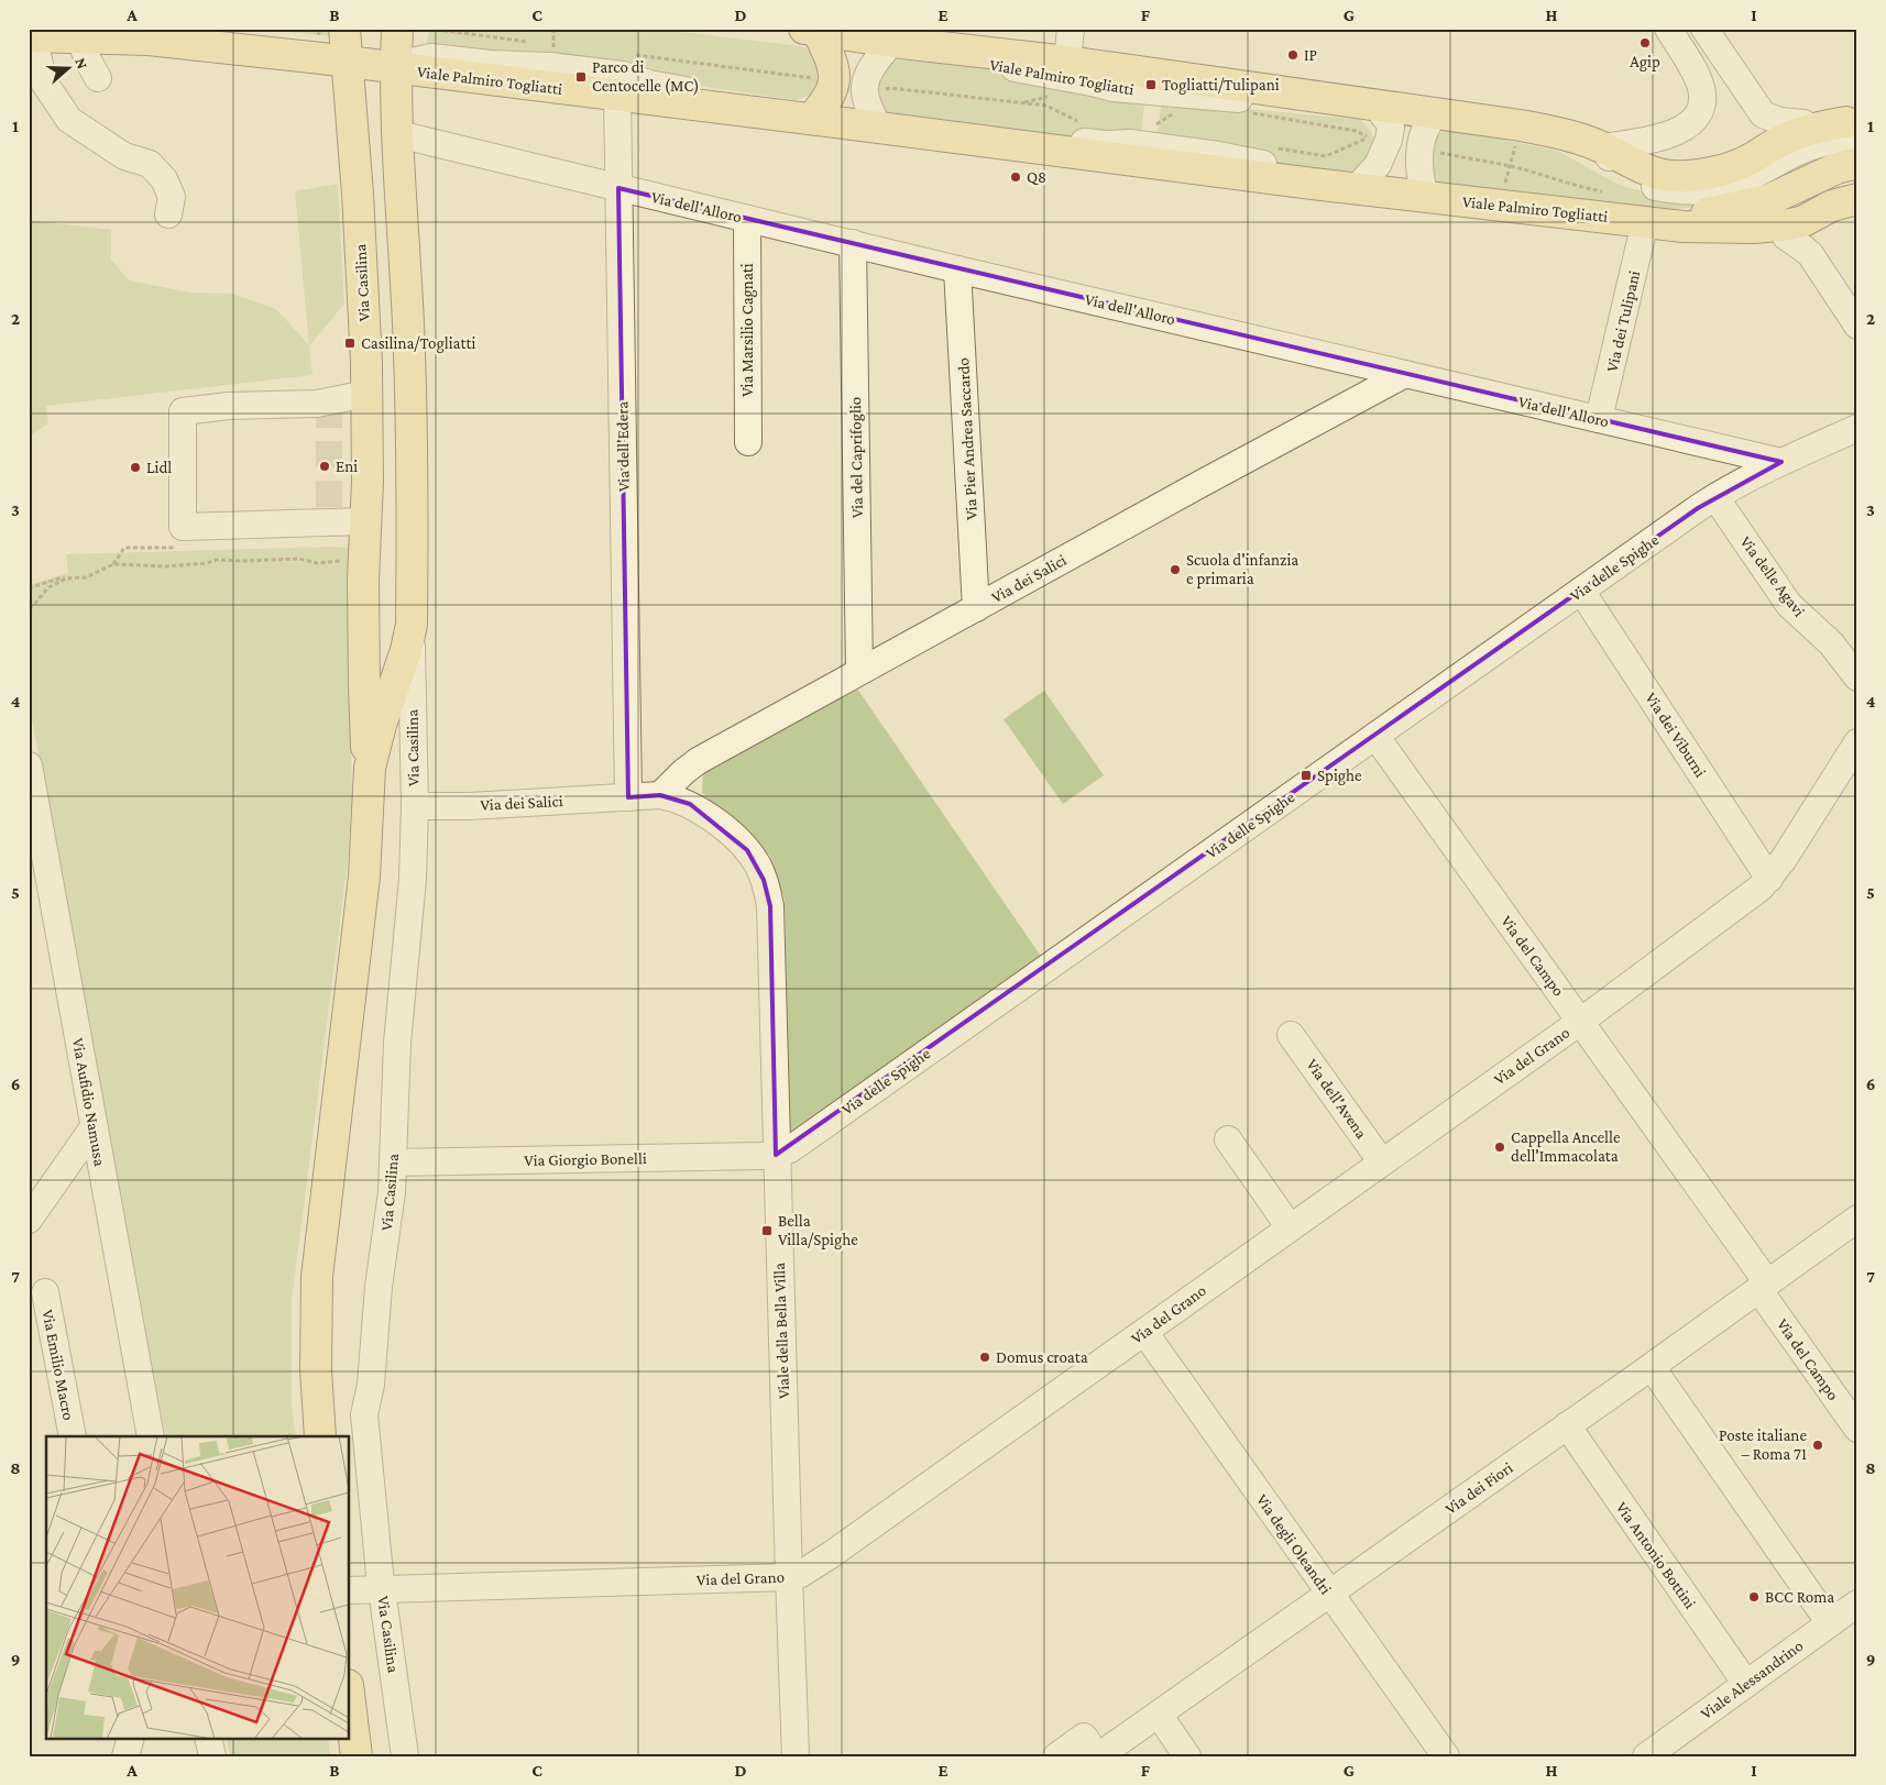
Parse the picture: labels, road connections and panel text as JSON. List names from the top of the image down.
{
  "streets": {
    "main road": ["Viale Palmiro Togliatti", "Via Casilina"],
    "street": [
      "Via dell'Alloro",
      "Via dei Tulipani",
      "Via Marsilio Cagnati",
      "Via Pier Andrea Saccardo",
      "Via dell'Edera",
      "Via del Caprifoglio",
      "Via delle Spighe",
      "Via delle Agavi",
      "Via dei Salici",
      "Via dei Viburni",
      "Via del Campo",
      "Via del Grano",
      "Via dell'Avena",
      "Via Aufidio Namusa",
      "Via Giorgio Bonelli",
      "Viale della Bella Villa",
      "Via Emilio Macro",
      "Via dei Fiori",
      "Via degli Oleandri",
      "Via Antonio Bottini",
      "Viale Alessandrino"
    ]
  },
  "crossings": [
    ["Viale Palmiro Togliatti", "Via Casilina"],
    ["Viale Palmiro Togliatti", "Via dei Tulipani"],
    ["Viale Palmiro Togliatti", "Via dell'Edera"],
    ["Via dell'Alloro", "Via Casilina"],
    ["Via dell'Alloro", "Via dei Tulipani"],
    ["Via dell'Alloro", "Via Marsilio Cagnati"],
    ["Via dell'Alloro", "Via Pier Andrea Saccardo"],
    ["Via dell'Alloro", "Via dell'Edera"],
    ["Via dell'Alloro", "Via del Caprifoglio"],
    ["Via dell'Alloro", "Via delle Spighe"],
    ["Via dell'Alloro", "Via dei Salici"],
    ["Via Casilina", "Via dei Salici"],
    ["Via Casilina", "Via del Grano"],
    ["Via Casilina", "Via Giorgio Bonelli"],
    ["Via Pier Andrea Saccardo", "Via dei Salici"],
    ["Via dell'Edera", "Via dei Salici"],
    ["Via dell'Edera", "Viale della Bella Villa"],
    ["Via del Caprifoglio", "Via dei Salici"],
    ["Via delle Spighe", "Via delle Agavi"],
    ["Via delle Spighe", "Via dei Viburni"],
    ["Via delle Spighe", "Via del Campo"],
    ["Via delle Spighe", "Via Giorgio Bonelli"],
    ["Via delle Spighe", "Viale della Bella Villa"],
    ["Via dei Salici", "Viale della Bella Villa"],
    ["Via dei Viburni", "Via del Grano"],
    ["Via del Campo", "Via del Grano"],
    ["Via del Campo", "Via dei Fiori"],
    ["Via del Grano", "Via dell'Avena"],
    ["Via del Grano", "Viale della Bella Villa"],
    ["Via del Grano", "Via degli Oleandri"],
    ["Via Giorgio Bonelli", "Viale della Bella Villa"],
    ["Via dei Fiori", "Via degli Oleandri"],
    ["Via dei Fiori", "Via Antonio Bottini"],
    ["Via Antonio Bottini", "Viale Alessandrino"]
  ],
  "places": {
    "other": [
      "Agip",
      "IP",
      "Q8",
      "Eni",
      "Lidl",
      "Scuola d'infanzia e primaria",
      "Cappella Ancelle dell'Immacolata",
      "Domus croata",
      "Poste italiane – Roma 71",
      "BCC Roma"
    ],
    "transit": [
      "Parco di Centocelle (MC)",
      "Togliatti/Tulipani",
      "Casilina/Togliatti",
      "Spighe",
      "Bella Villa/Spighe"
    ]
  },
  "north": "right",
  "grid": {
    "columns": [
      "A",
      "B",
      "C",
      "D",
      "E",
      "F",
      "G",
      "H",
      "I"
    ],
    "rows": [
      "1",
      "2",
      "3",
      "4",
      "5",
      "6",
      "7",
      "8",
      "9"
    ]
  }
}
